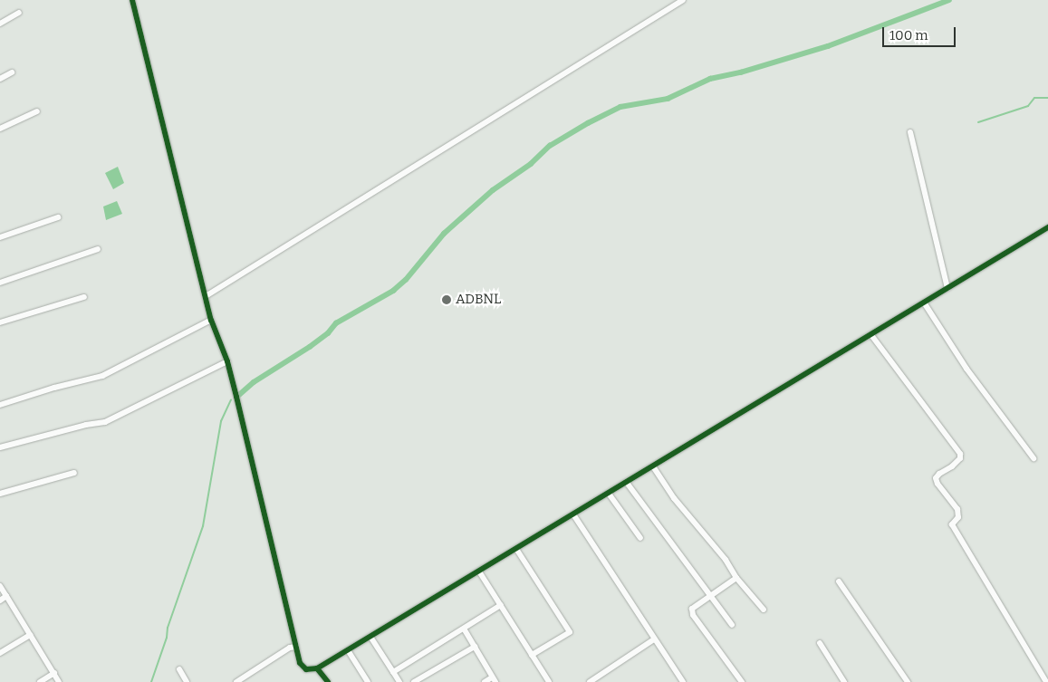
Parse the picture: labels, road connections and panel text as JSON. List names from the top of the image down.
{
  "places": ["ADBNL"],
  "scale_bar": "100 m"
}
